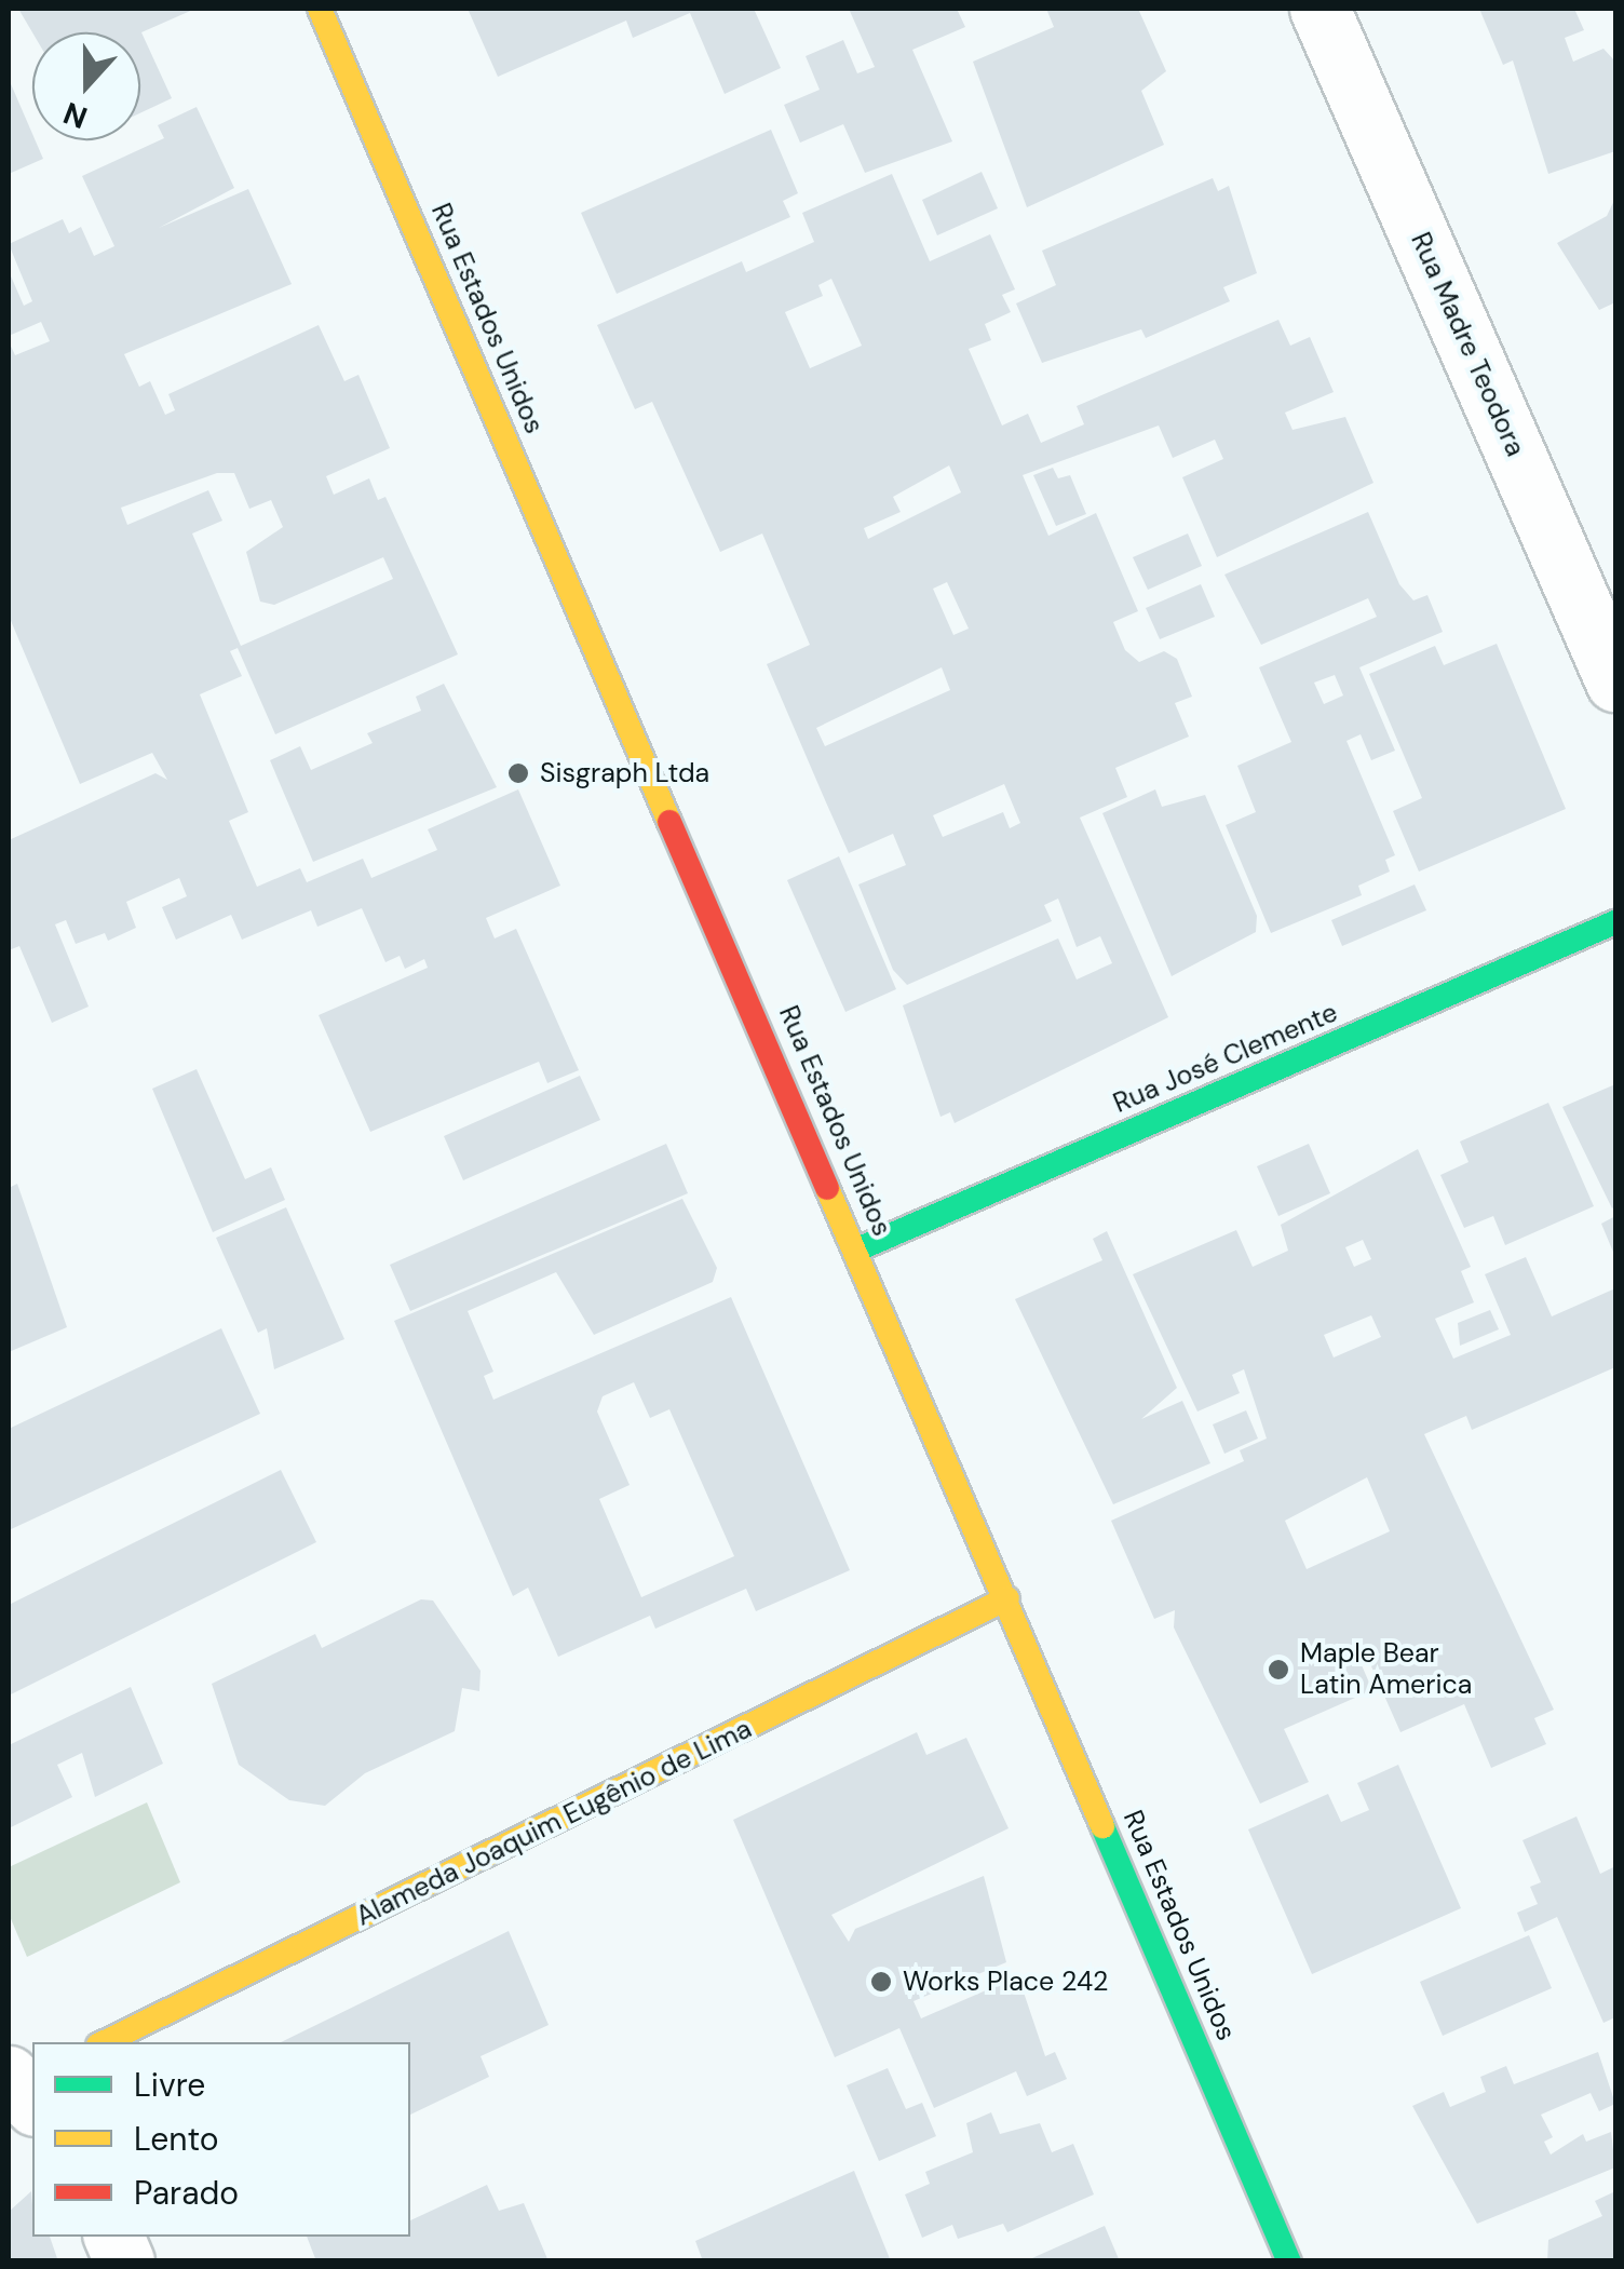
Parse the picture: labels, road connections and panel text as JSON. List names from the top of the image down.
{
  "streets": {
    "main road": ["Rua Estados Unidos", "Rua José Clemente", "Alameda Joaquim Eugênio de Lima"],
    "street": ["Rua Madre Teodora"]
  },
  "crossings": [
    ["Rua Estados Unidos", "Rua José Clemente"],
    ["Rua Estados Unidos", "Alameda Joaquim Eugênio de Lima"]
  ],
  "places": ["Sisgraph Ltda", "Maple Bear Latin America", "Works Place 242"],
  "legend": ["Livre", "Lento", "Parado"],
  "north": "bottom"
}
